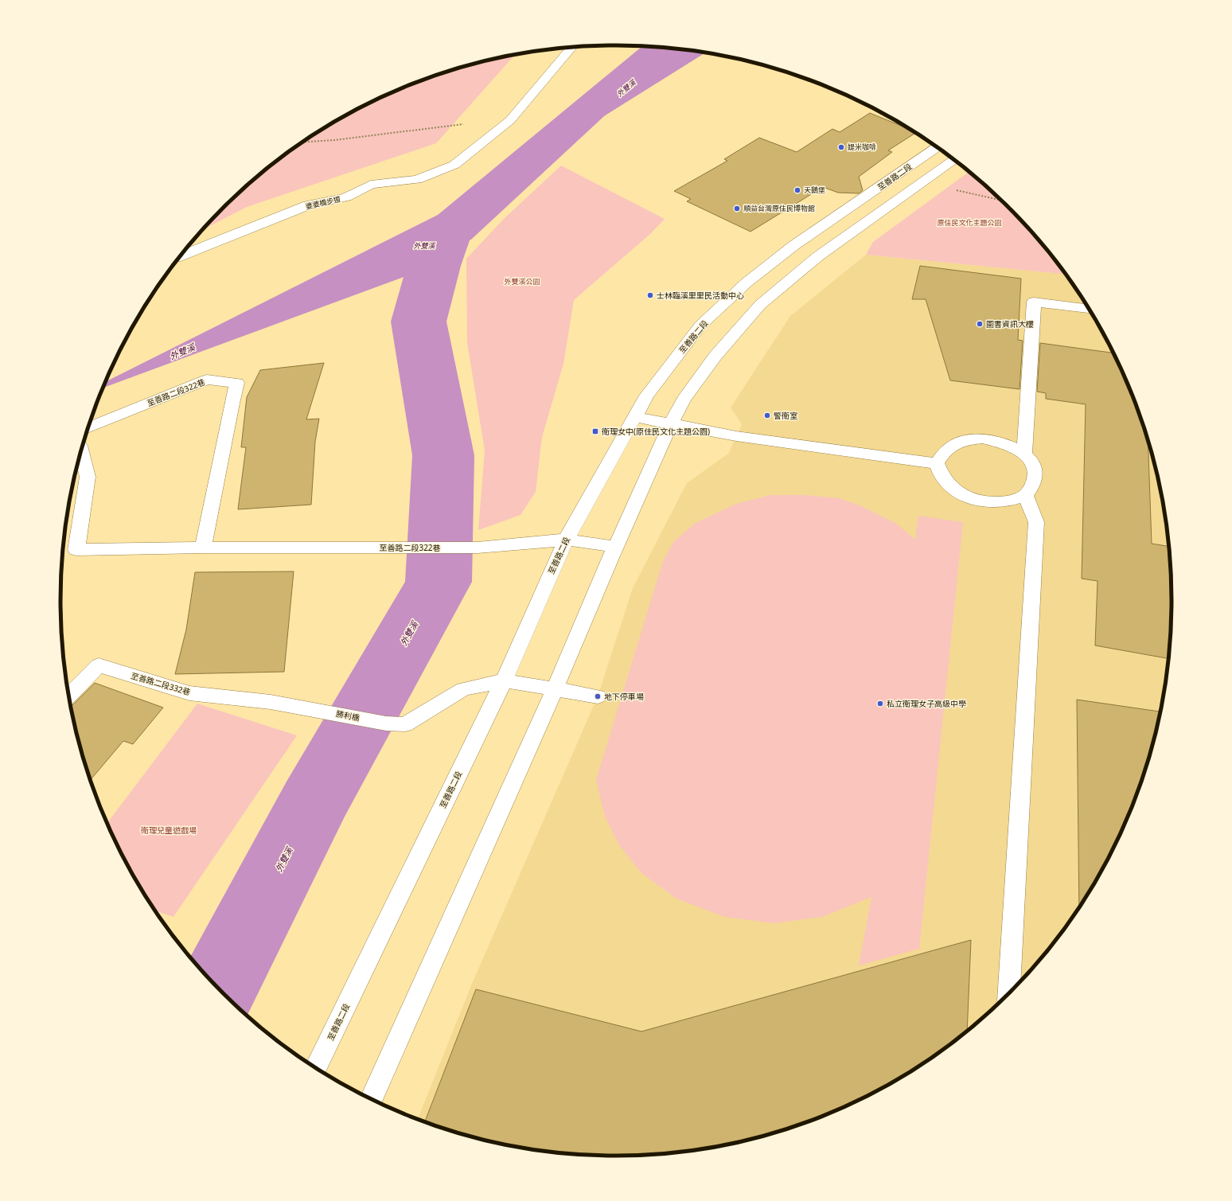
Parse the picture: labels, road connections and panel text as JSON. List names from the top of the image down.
{
  "streets": {
    "street": [
      "至善路二段",
      "婆婆橋步道",
      "至善路二段322巷",
      "至善路二段332巷",
      "勝利橋"
    ]
  },
  "crossings": [
    ["至善路二段", "至善路二段322巷"],
    ["至善路二段", "勝利橋"],
    ["至善路二段332巷", "勝利橋"]
  ],
  "water": ["外雙溪"],
  "parks": ["原住民文化主題公園", "外雙溪公園", "衛理兒童遊戲場"],
  "places": {
    "other": [
      "媞米咖啡",
      "天鵝堡",
      "順益台灣原住民博物館",
      "士林臨溪里里民活動中心",
      "圖書資訊大樓",
      "警衛室",
      "地下停車場",
      "私立衛理女子高級中學"
    ],
    "transit": ["衛理女中(原住民文化主題公園)"]
  }
}
